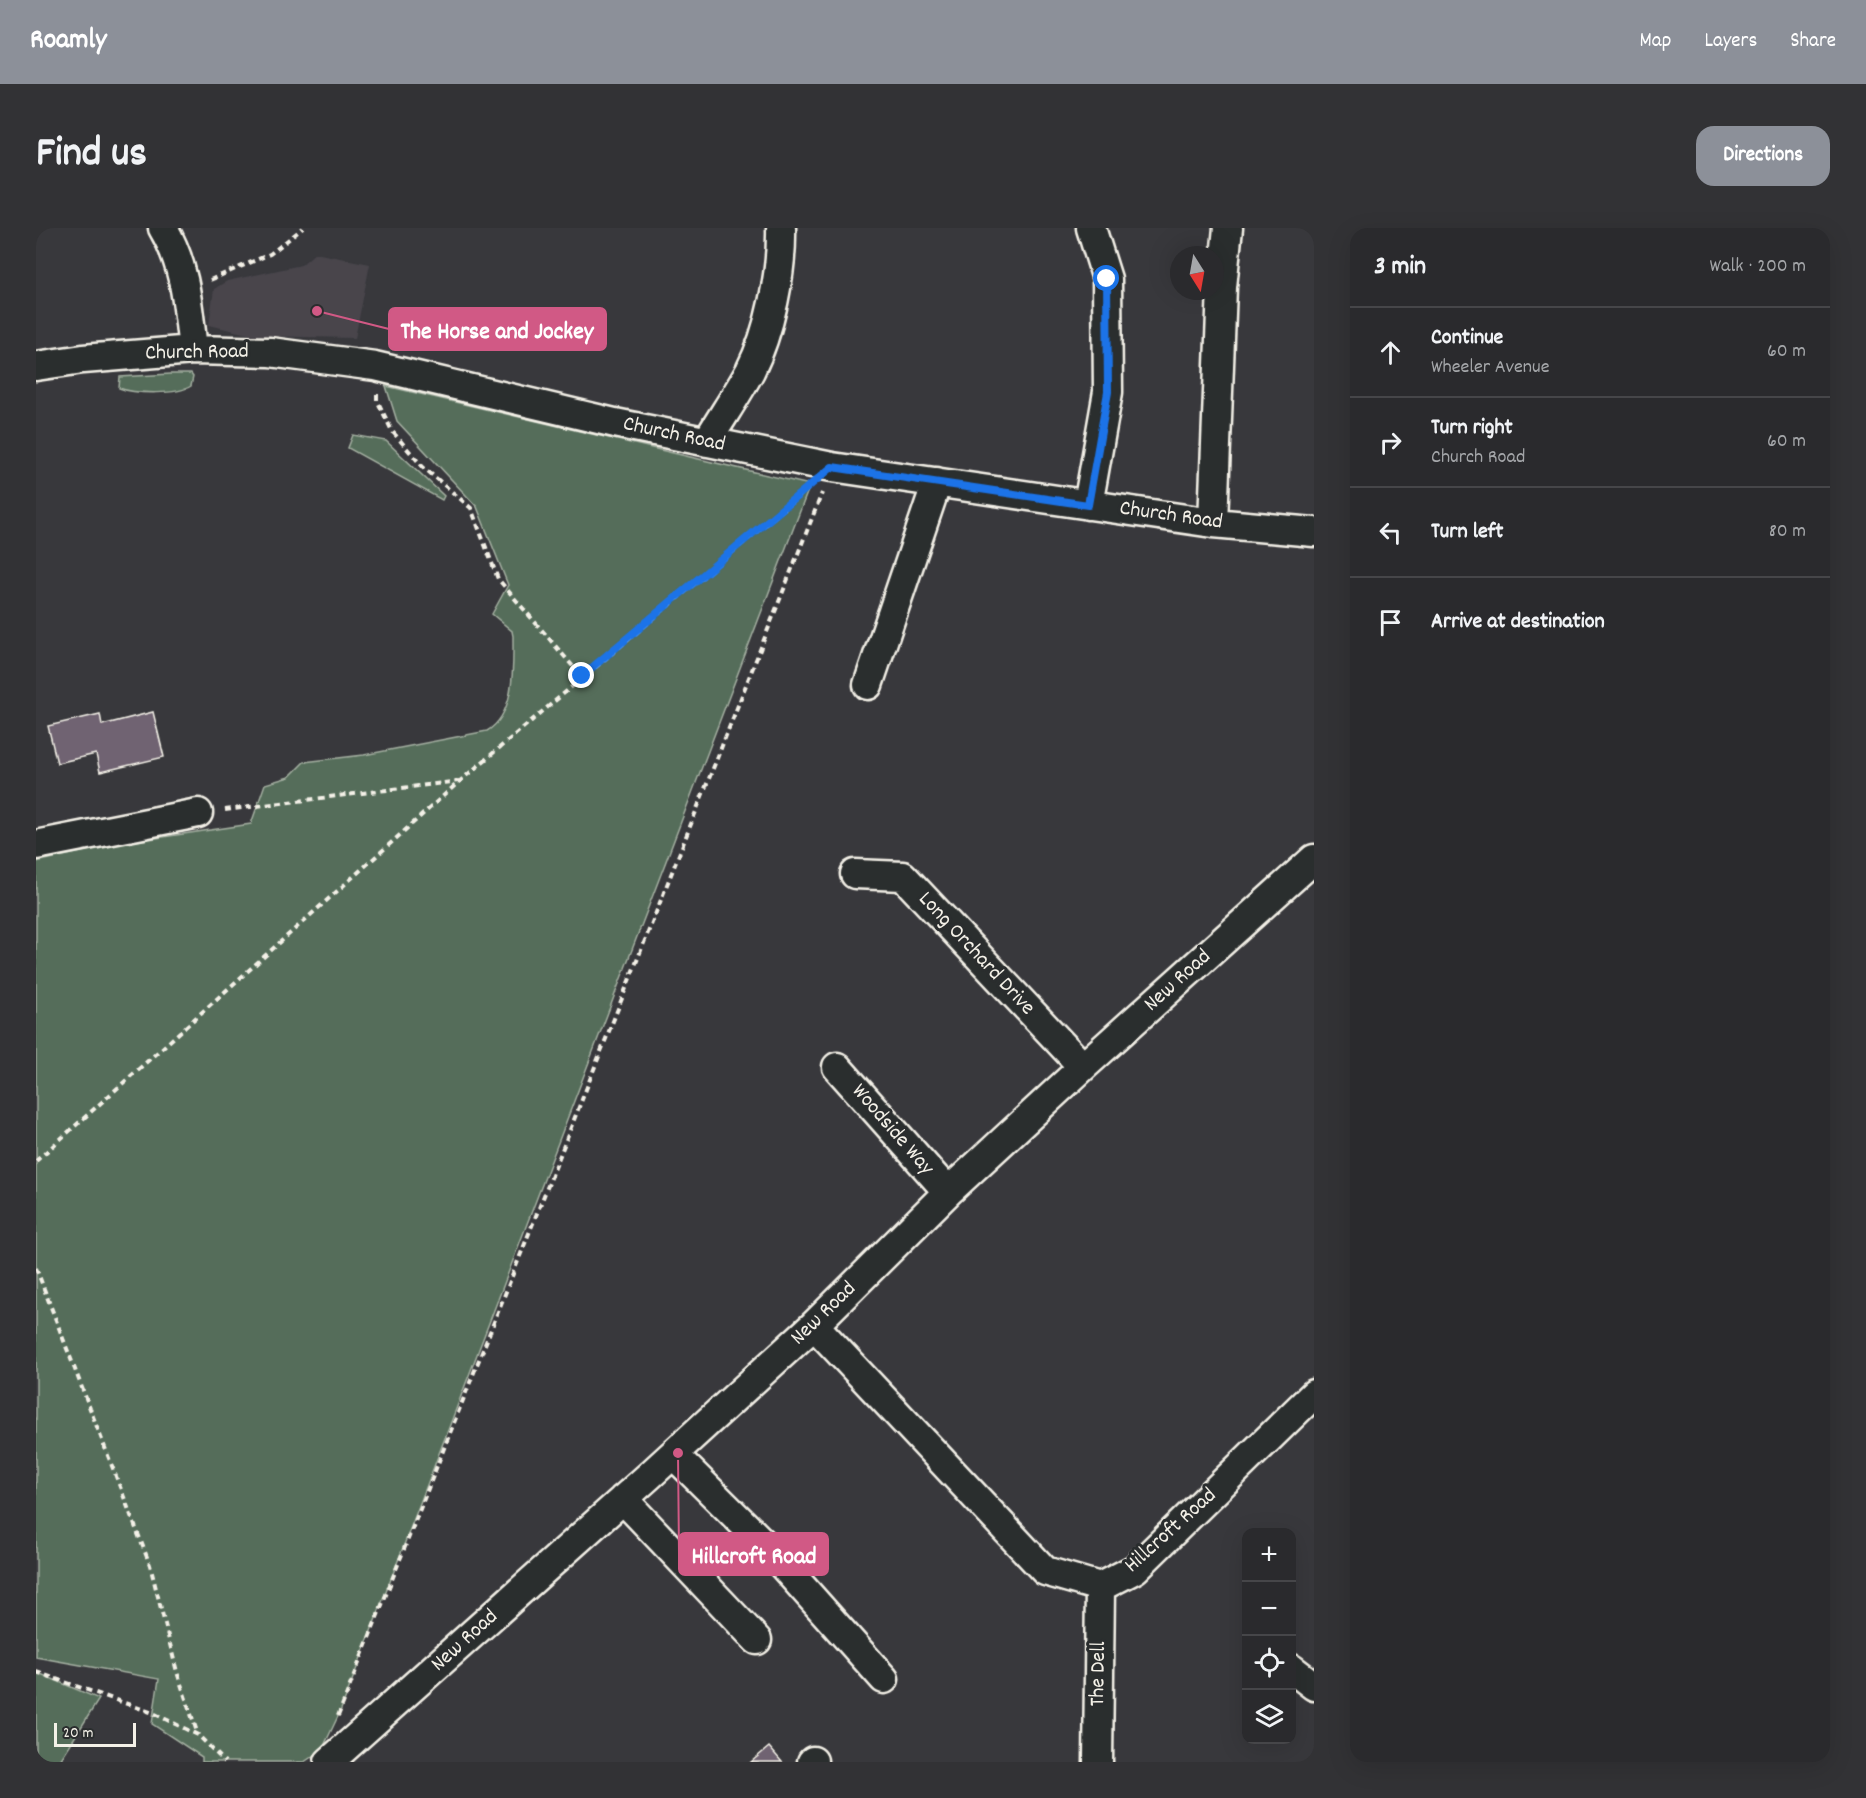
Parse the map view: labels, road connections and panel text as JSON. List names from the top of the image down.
{
  "streets": {
    "street": [
      "Church Road",
      "Long Orchard Drive",
      "New Road",
      "Woodside Way",
      "Hillcroft Road",
      "The Dell"
    ]
  },
  "crossings": [
    ["Long Orchard Drive", "New Road"],
    ["New Road", "Woodside Way"],
    ["New Road", "Hillcroft Road"],
    ["Hillcroft Road", "The Dell"]
  ],
  "places": ["The Horse and Jockey", "Hillcroft Road"],
  "scale_bar": "20 m",
  "north": "bottom",
  "page": {
    "header": "Roamly",
    "nav": ["Map", "Layers", "Share"],
    "title": "Find us",
    "buttons": "Directions",
    "heading": ["3 min", "Walk · 200 m"],
    "list": [
      ["Continue", "Wheeler Avenue", "60 m"],
      ["Turn right", "Church Road", "60 m"],
      ["Turn left", "80 m"],
      "Arrive at destination"
    ],
    "map_buttons": ["+", "−"],
    "scale": "20 m"
  }
}
